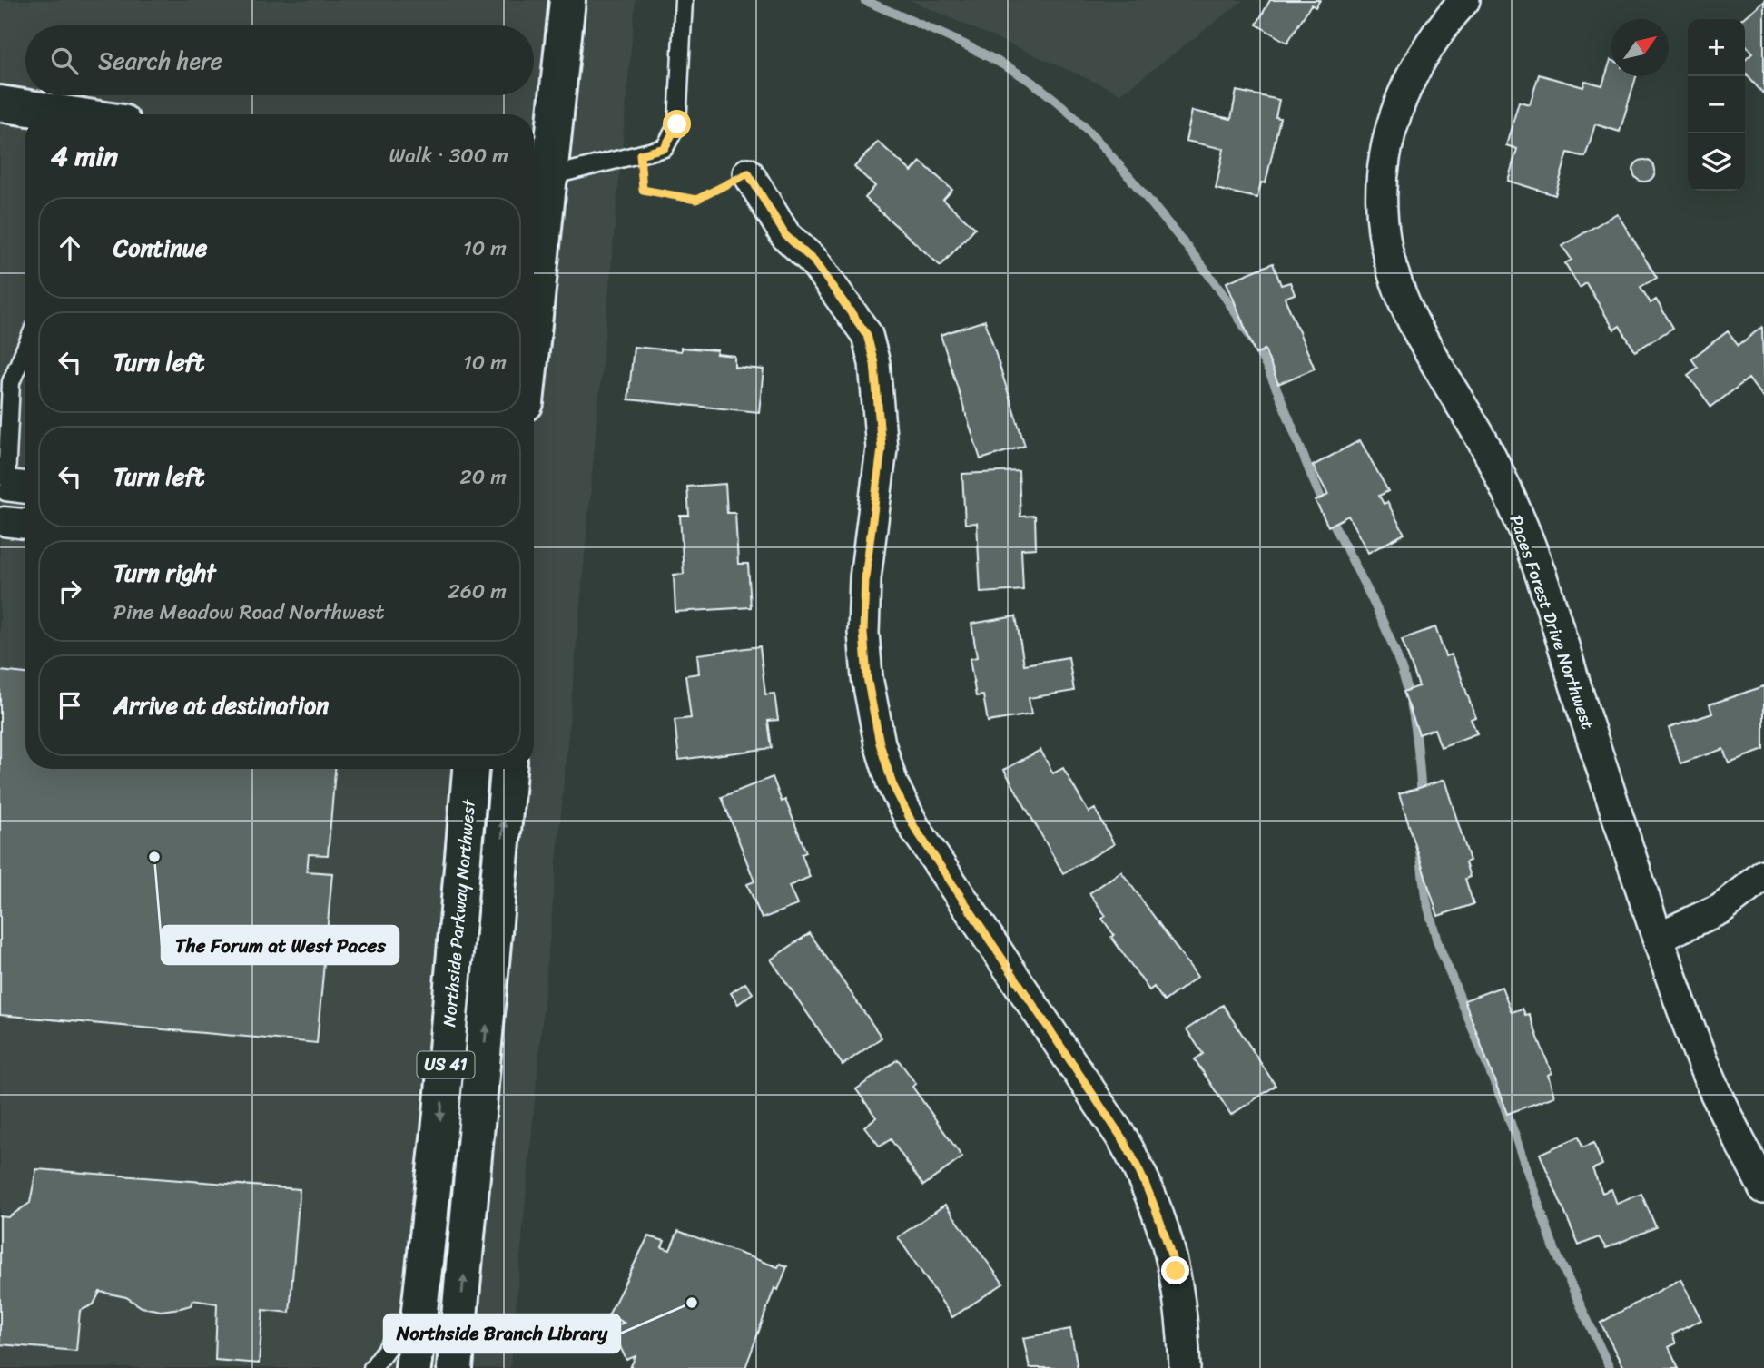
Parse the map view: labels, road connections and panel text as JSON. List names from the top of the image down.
{
  "streets": {
    "main road": ["Northside Parkway Northwest", "US 41"],
    "street": ["Paces Forest Drive Northwest"]
  },
  "places": ["The Forum at West Paces", "Northside Branch Library"],
  "north": "top right",
  "page": {
    "map_buttons": ["+", "−"],
    "search": "Search here",
    "heading": ["4 min", "Walk · 300 m"],
    "list": [
      ["Continue", "10 m"],
      ["Turn left", "10 m"],
      ["Turn left", "20 m"],
      ["Turn right", "Pine Meadow Road Northwest", "260 m"],
      "Arrive at destination"
    ]
  }
}
